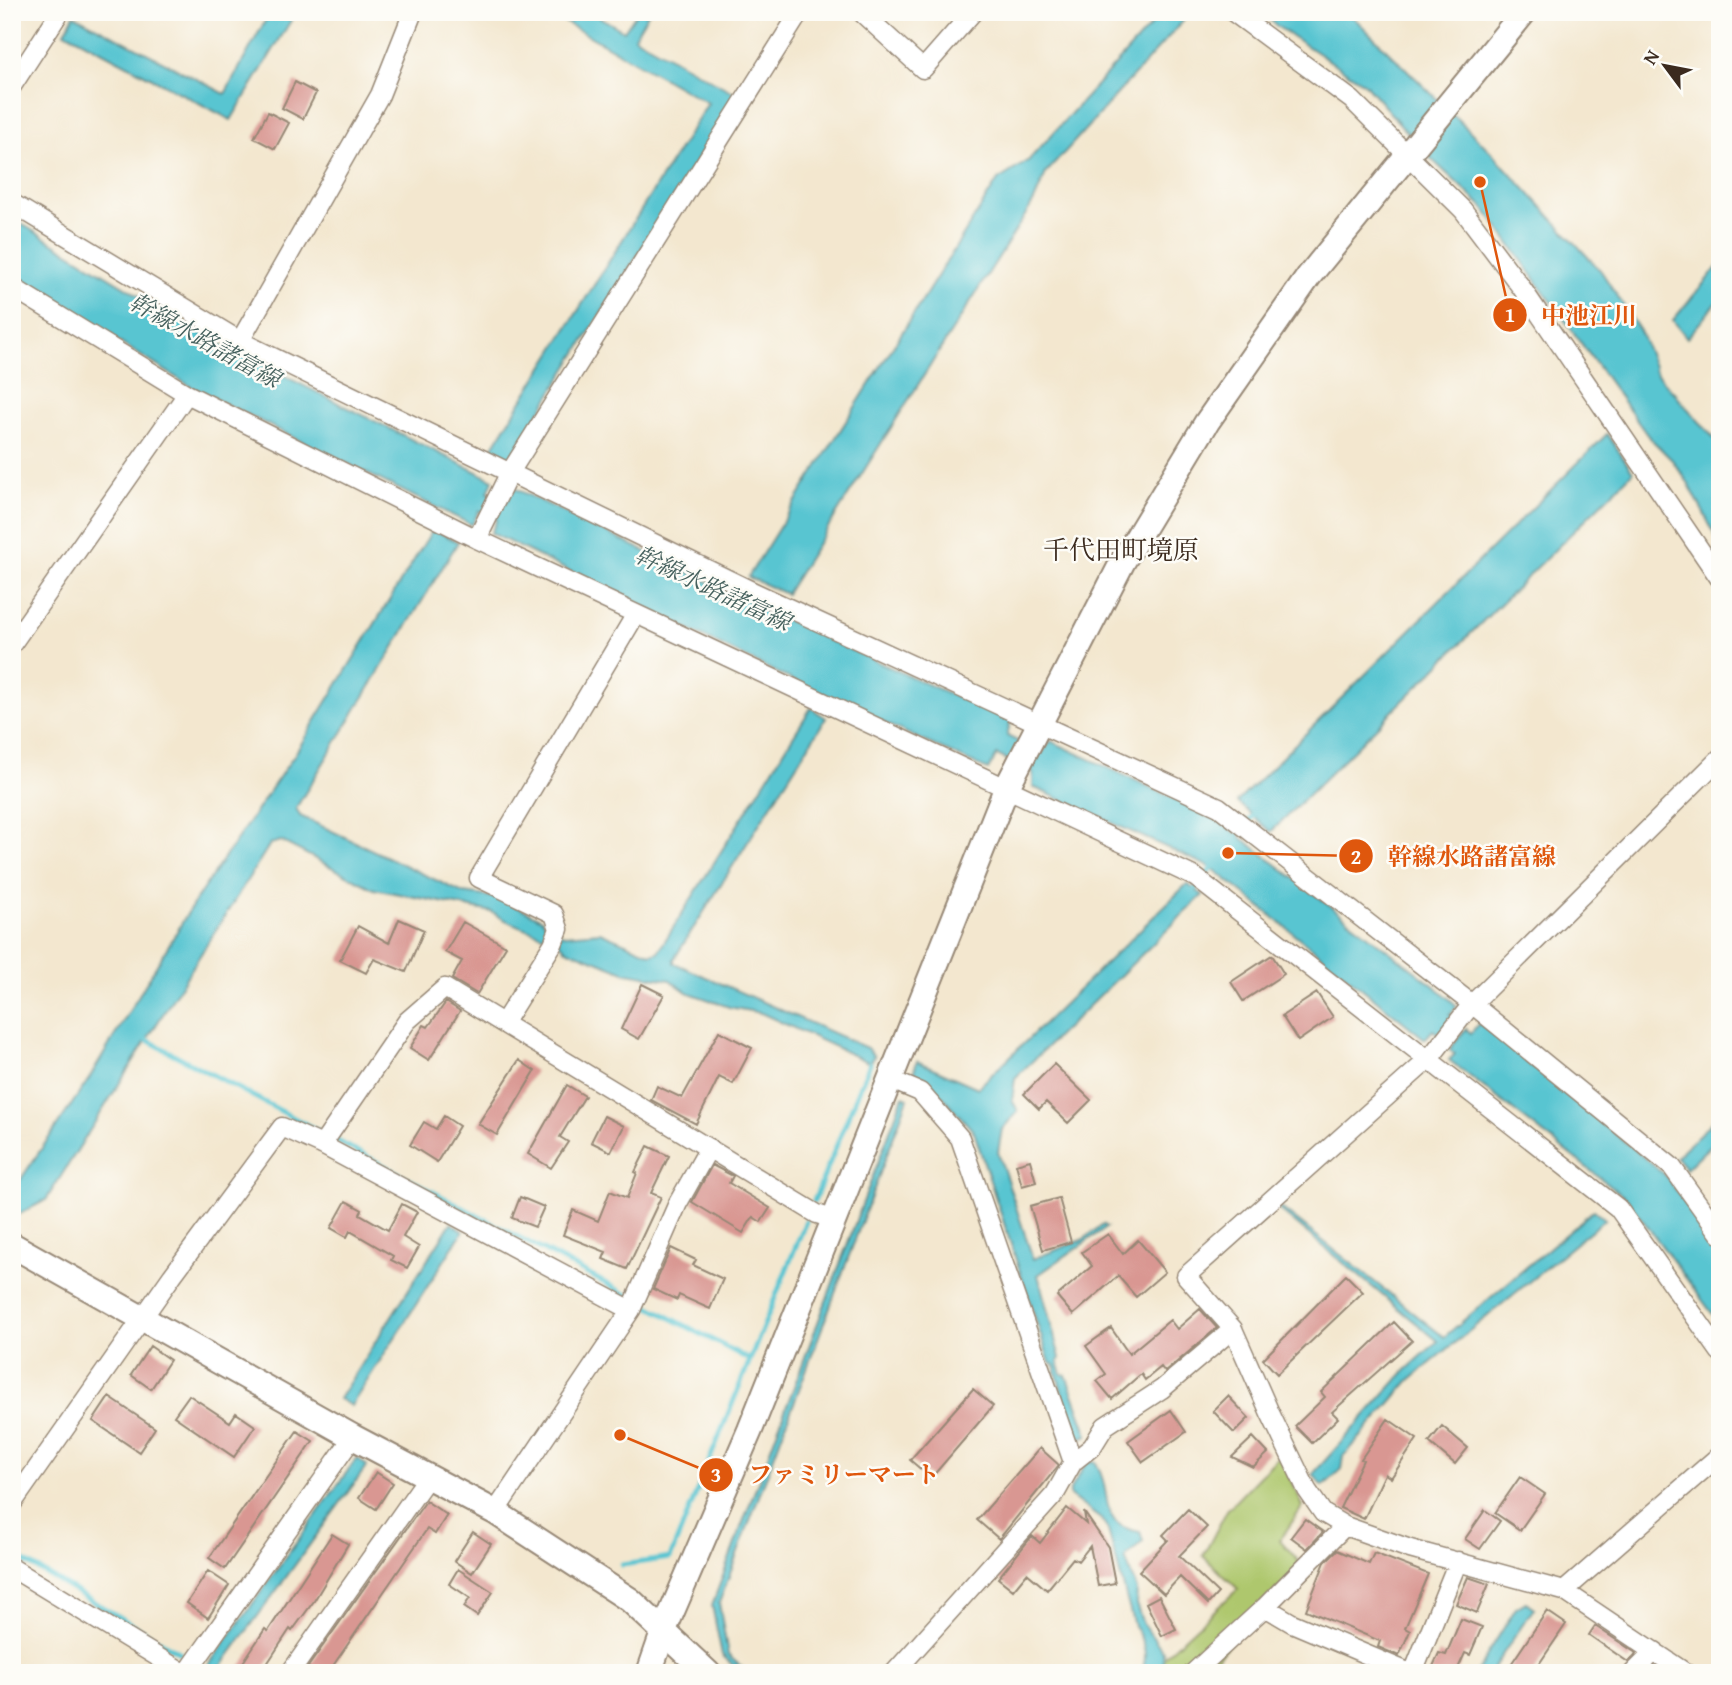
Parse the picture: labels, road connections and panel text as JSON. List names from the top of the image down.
{
  "districts": ["千代田町境原"],
  "water": ["幹線水路諸富線"],
  "places": ["中池江川", "幹線水路諸富線", "ファミリーマート"],
  "north": "top left"
}
